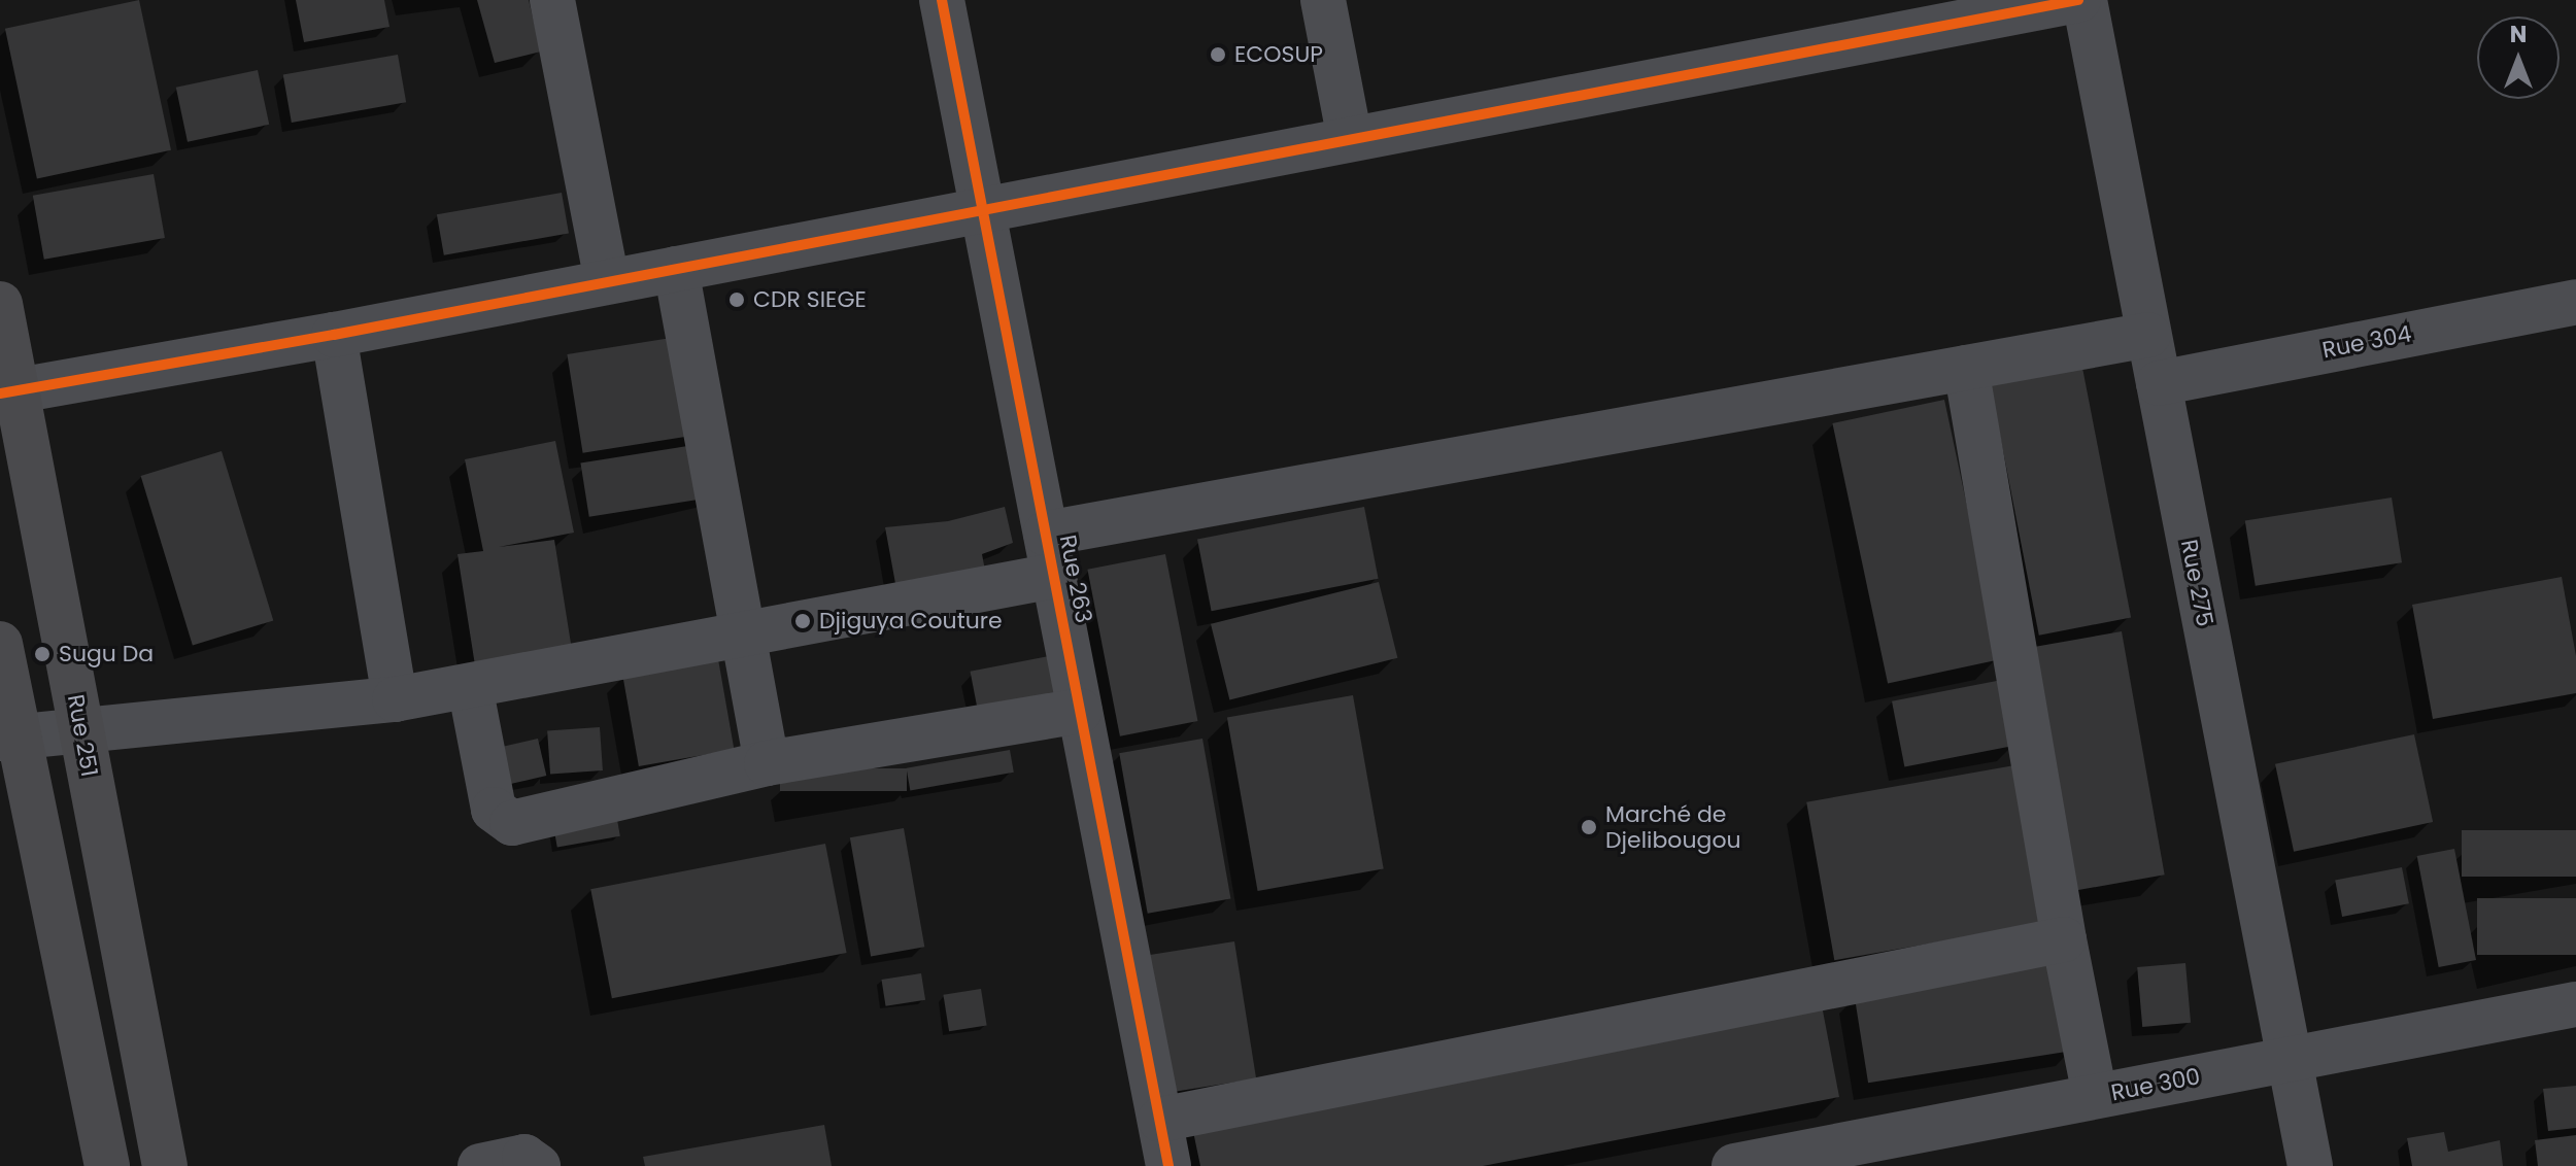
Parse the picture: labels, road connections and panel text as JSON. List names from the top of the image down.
{
  "streets": {
    "main road": ["Rue 251"],
    "street": [
      "Rue 304",
      "Rue 263",
      "Rue 275",
      "Rue 300"
    ]
  },
  "crossings": [
    ["Rue 304", "Rue 275"],
    ["Rue 275", "Rue 300"]
  ],
  "places": [
    "ECOSUP",
    "CDR SIEGE",
    "Djiguya Couture",
    "Sugu Da",
    "Marché de Djelibougou"
  ],
  "north": "top"
}
